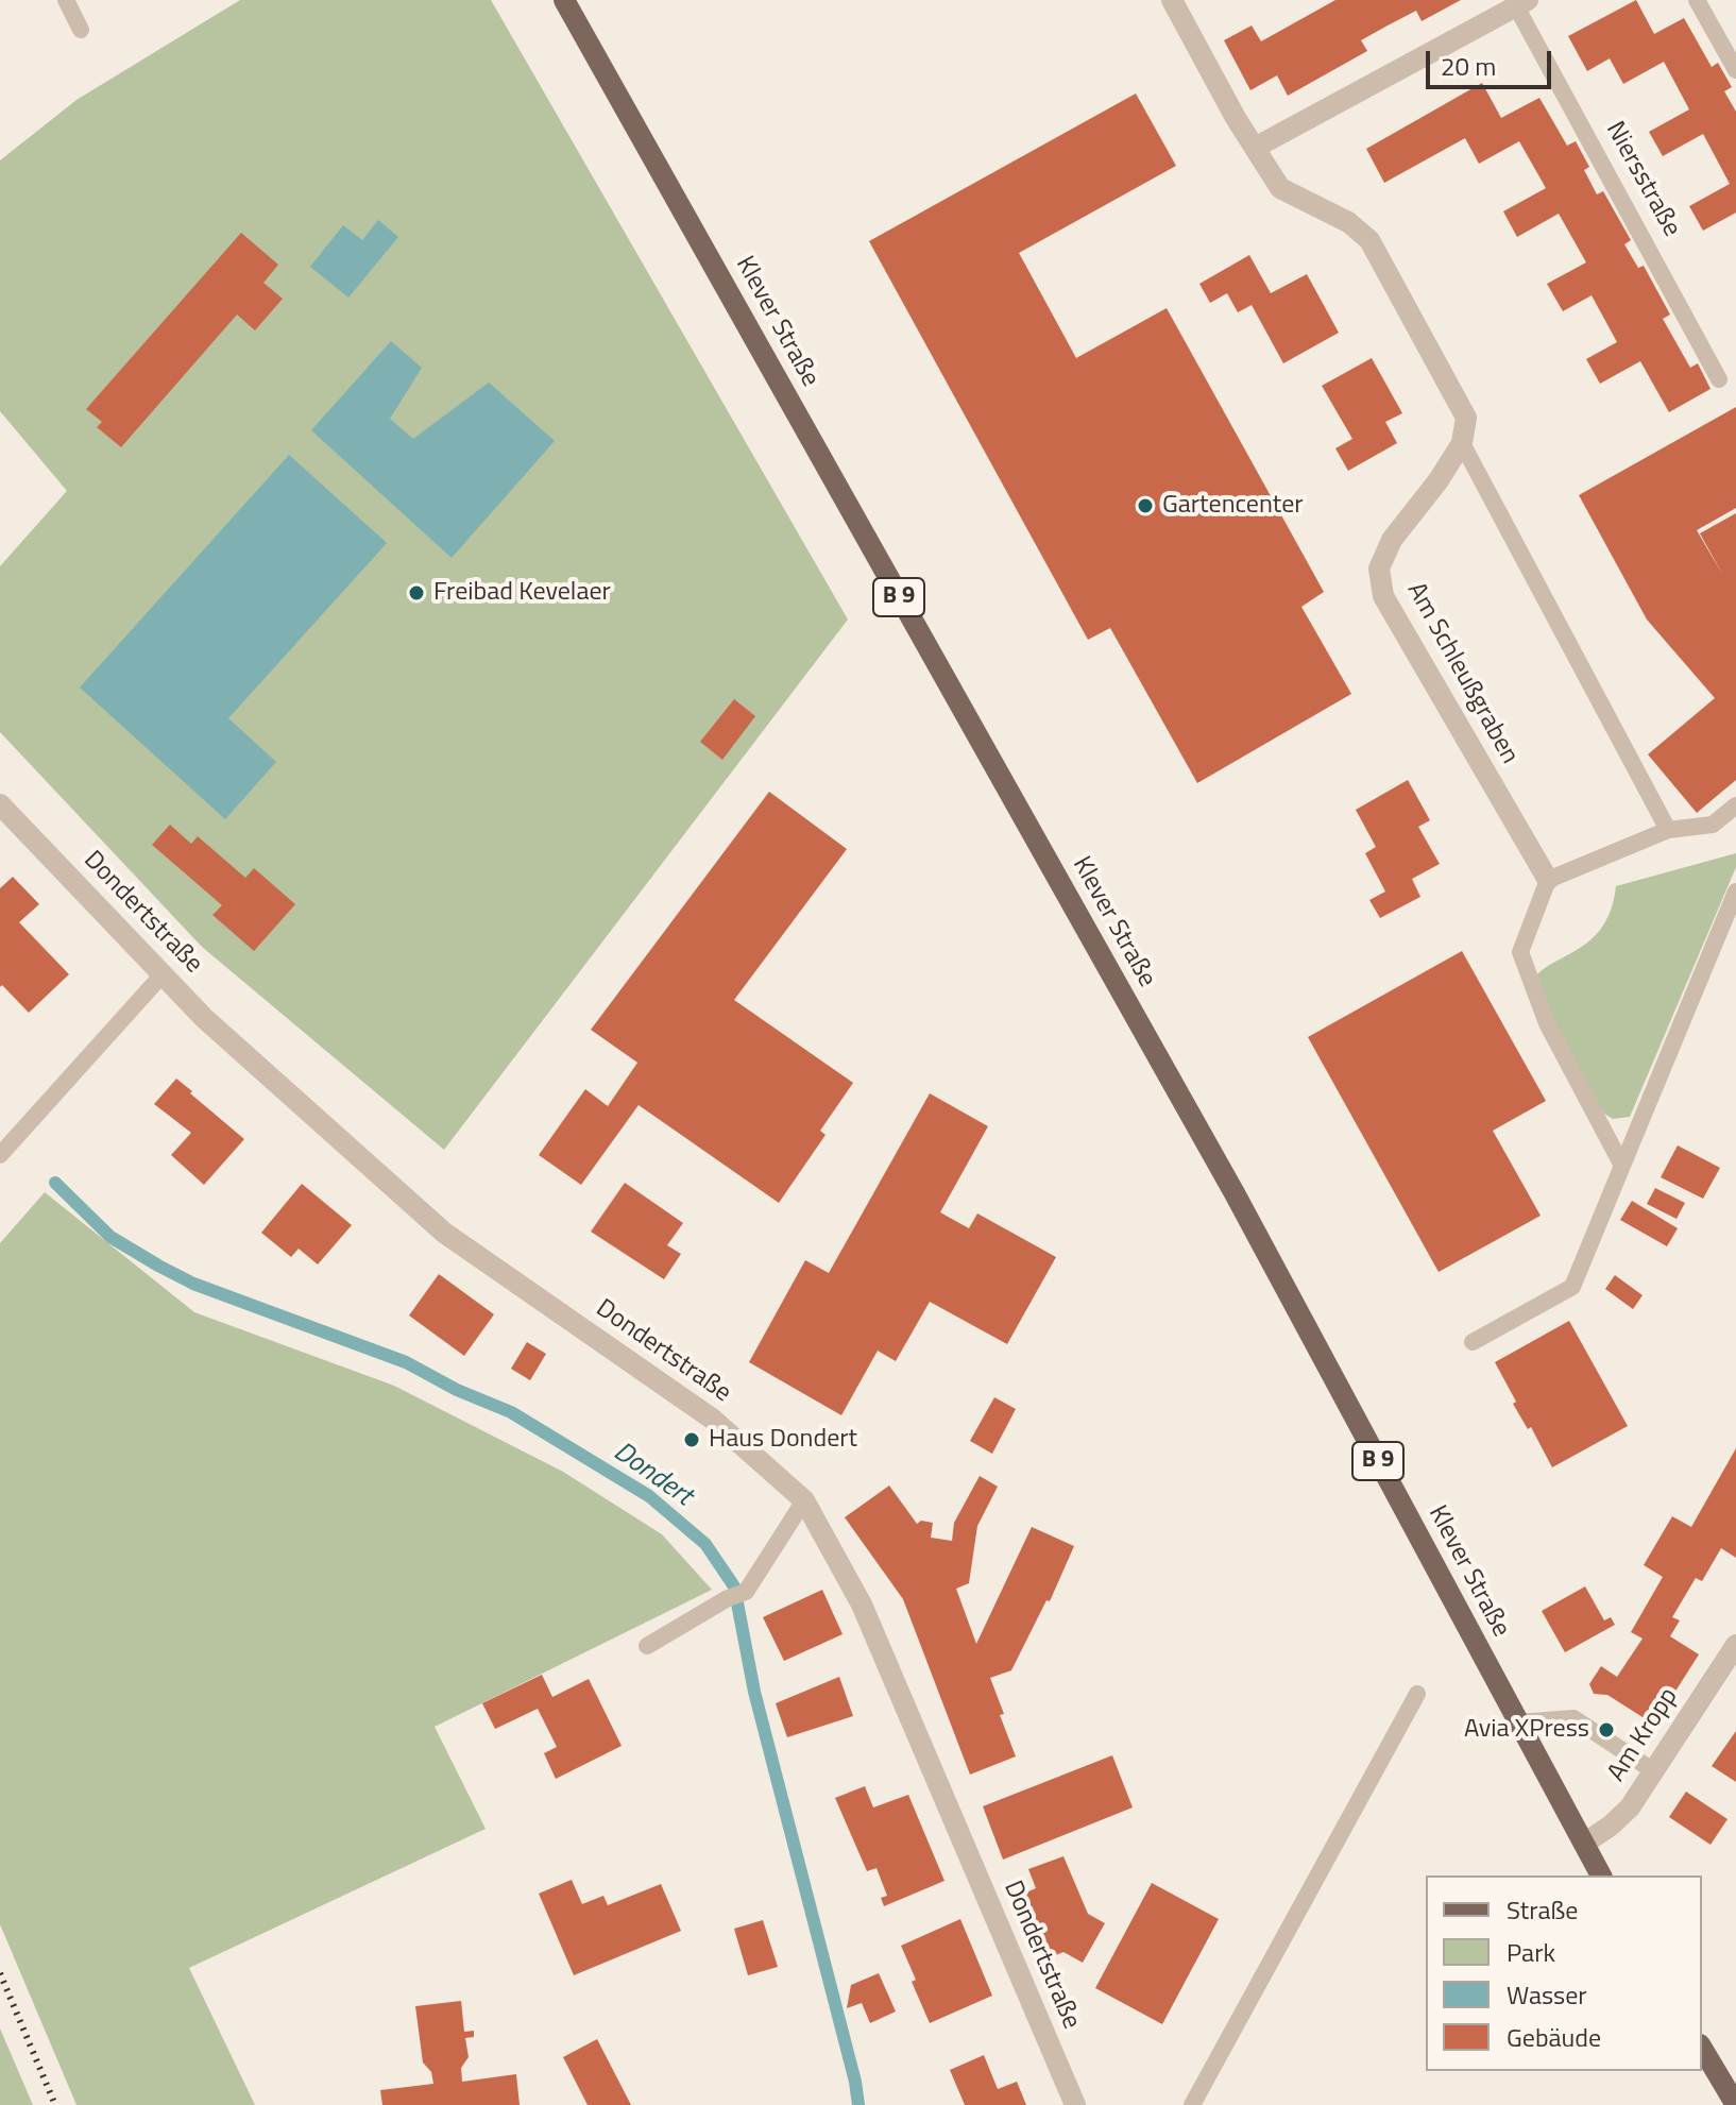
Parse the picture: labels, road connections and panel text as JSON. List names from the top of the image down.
{
  "streets": {
    "main road": ["Klever Straße", "B 9"],
    "street": [
      "Niersstraße",
      "Am Schleußgraben",
      "Dondertstraße",
      "Am Kropp"
    ]
  },
  "crossings": [
    ["Klever Straße", "Am Kropp"]
  ],
  "water": ["Dondert"],
  "places": [
    "Gartencenter",
    "Freibad Kevelaer",
    "Haus Dondert",
    "Avia XPress"
  ],
  "legend": [
    "Straße",
    "Park",
    "Wasser",
    "Gebäude"
  ],
  "scale_bar": "20 m"
}
